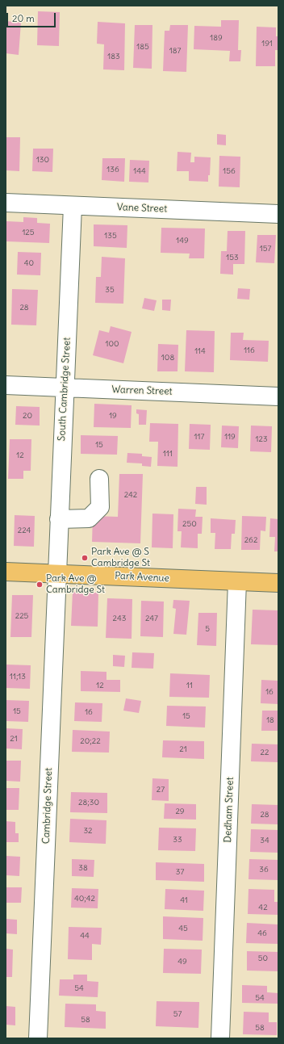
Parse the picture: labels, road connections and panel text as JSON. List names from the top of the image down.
{
  "streets": {
    "main road": ["Park Avenue"],
    "street": [
      "Vane Street",
      "South Cambridge Street",
      "Warren Street",
      "Cambridge Street",
      "Dedham Street"
    ]
  },
  "crossings": [
    ["Vane Street", "South Cambridge Street"],
    ["South Cambridge Street", "Warren Street"],
    ["South Cambridge Street", "Park Avenue"],
    ["South Cambridge Street", "Cambridge Street"],
    ["Park Avenue", "Cambridge Street"],
    ["Park Avenue", "Dedham Street"]
  ],
  "places": ["Park Ave @ S Cambridge St", "Park Ave @ Cambridge St"],
  "house_numbers": [
    "189",
    "191",
    "185",
    "187",
    "183",
    "130",
    "136",
    "144",
    "156",
    "125",
    "135",
    "149",
    "157",
    "153",
    "40",
    "35",
    "28",
    "100",
    "116",
    "114",
    "108",
    "20",
    "19",
    "117",
    "119",
    "123",
    "15",
    "111",
    "12",
    "242",
    "250",
    "224",
    "262",
    "225",
    "243",
    "247",
    "5",
    "11;13",
    "12",
    "11",
    "16",
    "15",
    "16",
    "15",
    "18",
    "21",
    "20;22",
    "21",
    "22",
    "27",
    "28;30",
    "29",
    "28",
    "32",
    "33",
    "34",
    "38",
    "36",
    "37",
    "40;42",
    "41",
    "42",
    "45",
    "46",
    "44",
    "50",
    "49",
    "54",
    "54",
    "57",
    "58",
    "58"
  ],
  "scale_bar": "20 m"
}
